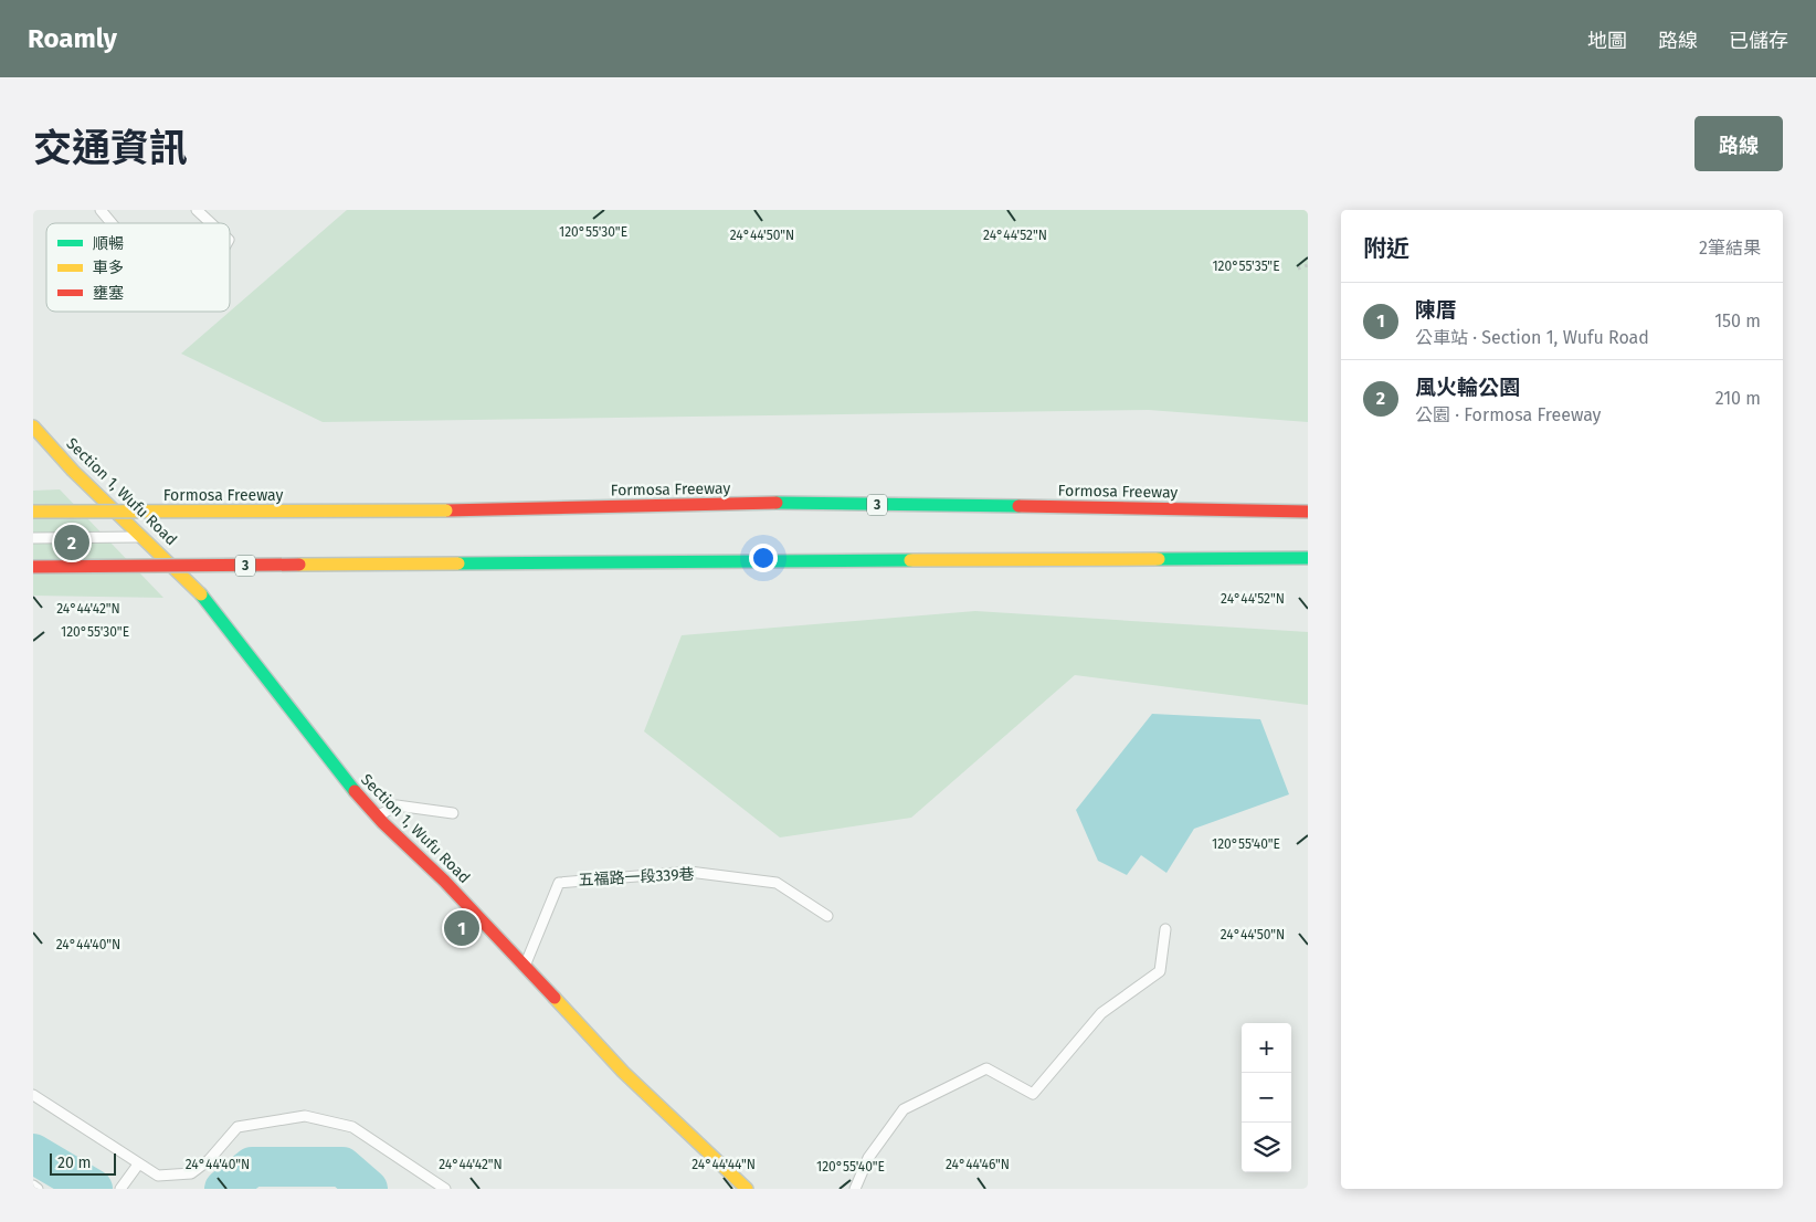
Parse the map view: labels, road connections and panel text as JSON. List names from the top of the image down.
{
  "streets": {
    "main road": ["Formosa Freeway", "Section 1, Wufu Road", "3"],
    "lane": ["五福路一段339巷"]
  },
  "crossings": [
    ["Section 1, Wufu Road", "五福路一段339巷"]
  ],
  "legend": ["順暢", "車多", "壅塞"],
  "scale_bar": "20 m",
  "page": {
    "header": "Roamly",
    "nav": ["地圖", "路線", "已儲存"],
    "title": "交通資訊",
    "buttons": "路線",
    "heading": ["附近", "2筆結果"],
    "list": [
      {
        "mark": "1",
        "name": "陳厝",
        "note": "公車站 · Section 1, Wufu Road",
        "value": "150 m"
      },
      {
        "mark": "2",
        "name": "風火輪公園",
        "note": "公園 · Formosa Freeway",
        "value": "210 m"
      }
    ],
    "pins": ["2", "1"],
    "map_buttons": ["+", "−"],
    "scale": "20 m"
  },
  "coordinates": [
    "120°55'30\"E",
    "24°44'50\"N",
    "24°44'52\"N",
    "120°55'35\"E",
    "24°44'42\"N",
    "120°55'40\"E",
    "24°44'40\"N",
    "24°44'44\"N",
    "24°44'46\"N"
  ]
}
